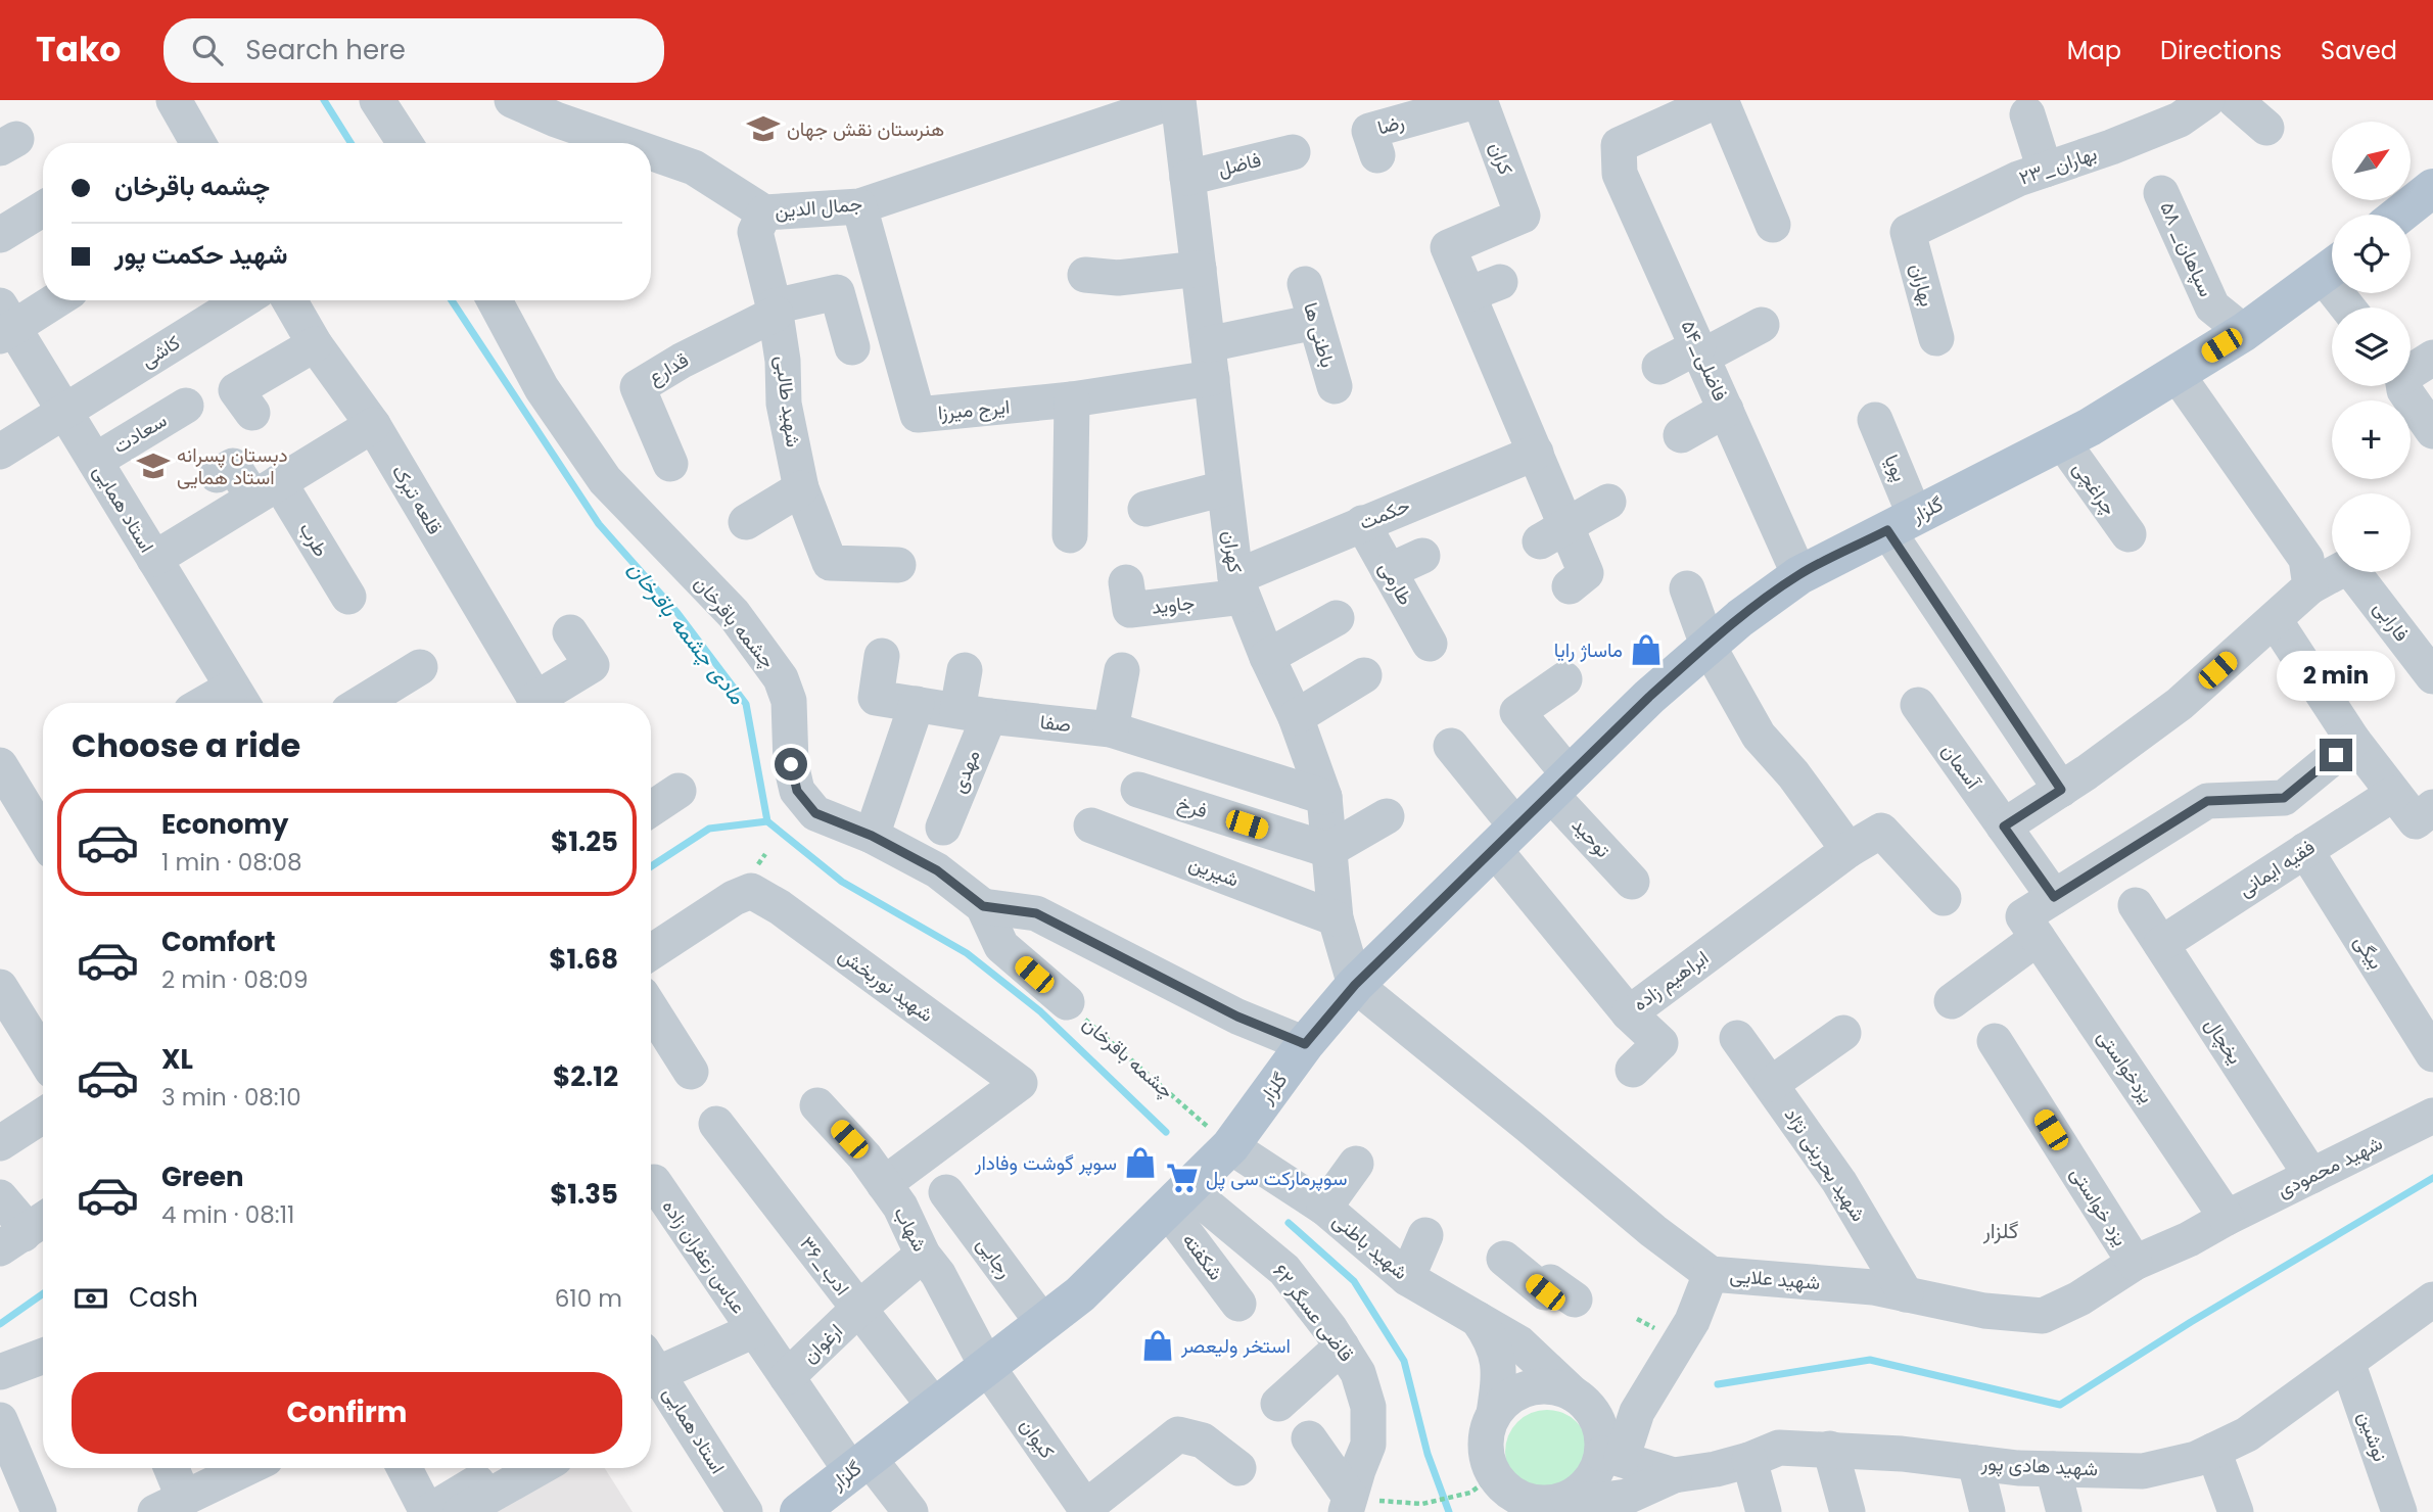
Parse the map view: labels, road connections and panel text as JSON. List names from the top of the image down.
{
  "streets": {
    "main road": ["گلزار"],
    "street": [
      "رضا",
      "کران",
      "فاضل",
      "۲۳_بهاران",
      "جمال الدین",
      "۵۸ _سپاهان",
      "بهاران",
      "باطنی ها",
      "کاشی",
      "۵۴_فاضلی",
      "قدارع",
      "شهید طالبی",
      "ایرج میرزا",
      "سعادت",
      "پویا",
      "چراغچی",
      "قلعه تبرک",
      "استاد همایی",
      "حکمت",
      "طرب",
      "کهران",
      "طارمی",
      "جاوید",
      "فارابی",
      "چشمه باقرخان",
      "صفا",
      "آسمان",
      "مهدی",
      "فرخ",
      "توحید",
      "فقیه ایمانی",
      "شیرین",
      "بیگی",
      "ابراهیم زاده",
      "شهید نوربخش",
      "یخچال",
      "یزدخواستی",
      "شهید بحرینی نژاد",
      "شهید محمودی",
      "یزد خواستی",
      "شهاب",
      "شهید باطنی",
      "عباس زعفران زاده",
      "شکفته",
      "رجایی",
      "۳۶_ادب",
      "شهید علایی",
      "قاضی عسگر ۶۲",
      "ارغوان",
      "نوشین",
      "کیوان",
      "شهید هادی پور"
    ]
  },
  "crossings": [
    ["رضا", "کران"],
    ["کران", "حکمت"],
    ["فاضل", "کهران"],
    ["۲۳_بهاران", "بهاران"],
    ["جمال الدین", "شهید طالبی"],
    ["جمال الدین", "ایرج میرزا"],
    ["جمال الدین", "کهران"],
    ["۵۸ _سپاهان", "گلزار"],
    ["باطنی ها", "ایرج میرزا"],
    ["کاشی", "استاد همایی"],
    ["۵۴_فاضلی", "گلزار"],
    ["قدارع", "شهید طالبی"],
    ["ایرج میرزا", "کهران"],
    ["سعادت", "استاد همایی"],
    ["پویا", "گلزار"],
    ["چراغچی", "گلزار"],
    ["گلزار", "کهران"],
    ["گلزار", "چشمه باقرخان"],
    ["گلزار", "توحید"],
    ["گلزار", "ابراهیم زاده"],
    ["گلزار", "شهاب"],
    ["گلزار", "شهید باطنی"],
    ["گلزار", "عباس زعفران زاده"],
    ["گلزار", "شکفته"],
    ["گلزار", "رجایی"],
    ["گلزار", "۳۶_ادب"],
    ["گلزار", "شهید علایی"],
    ["گلزار", "قاضی عسگر ۶۲"],
    ["گلزار", "کیوان"],
    ["حکمت", "کهران"],
    ["حکمت", "طارمی"],
    ["حکمت", "جاوید"],
    ["کهران", "جاوید"],
    ["کهران", "صفا"],
    ["کهران", "فرخ"],
    ["کهران", "شیرین"],
    ["کهران", "شهید علایی"],
    ["چشمه باقرخان", "شهید باطنی"],
    ["صفا", "مهدی"],
    ["فقیه ایمانی", "بیگی"],
    ["فقیه ایمانی", "یخچال"],
    ["شهید نوربخش", "شهاب"],
    ["یخچال", "شهید محمودی"],
    ["یزدخواستی", "شهید محمودی"],
    ["یزدخواستی", "شهید علایی"],
    ["شهید بحرینی نژاد", "شهید علایی"],
    ["شهید محمودی", "شهید علایی"],
    ["یزد خواستی", "شهید علایی"],
    ["شهاب", "ارغوان"],
    ["شهاب", "کیوان"],
    ["شهید باطنی", "شهید هادی پور"],
    ["عباس زعفران زاده", "ارغوان"],
    ["شکفته", "قاضی عسگر ۶۲"],
    ["۳۶_ادب", "ارغوان"],
    ["نوشین", "شهید هادی پور"]
  ],
  "districts": ["گلزار"],
  "water": ["مادی چشمه باقرخان"],
  "places": {
    "school or university": ["هنرستان نقش جهان", "دبستان پسرانه استاد همایی"],
    "shop": ["ماساژ رایا", "سوپر گوشت وفادار", "استخر ولیعصر"],
    "supermarket": ["سوپرمارکت سی پل"]
  },
  "north": "top right",
  "page": {
    "header": "Tako",
    "search": "Search here",
    "nav": ["Map", "Directions", "Saved"],
    "map_buttons": ["+", "−"],
    "banner": ["چشمه باقرخان", "شهید حکمت پور"],
    "bubble": "2 min",
    "heading": "Choose a ride",
    "list": [
      {
        "name": "Economy",
        "note": "1 min · 08:08",
        "value": "$1.25"
      },
      {
        "name": "Comfort",
        "note": "2 min · 08:09",
        "value": "$1.68"
      },
      {
        "name": "XL",
        "note": "3 min · 08:10",
        "value": "$2.12"
      },
      {
        "name": "Green",
        "note": "4 min · 08:11",
        "value": "$1.35"
      }
    ],
    "pay": ["Cash", "610 m"],
    "buttons": "Confirm"
  }
}
